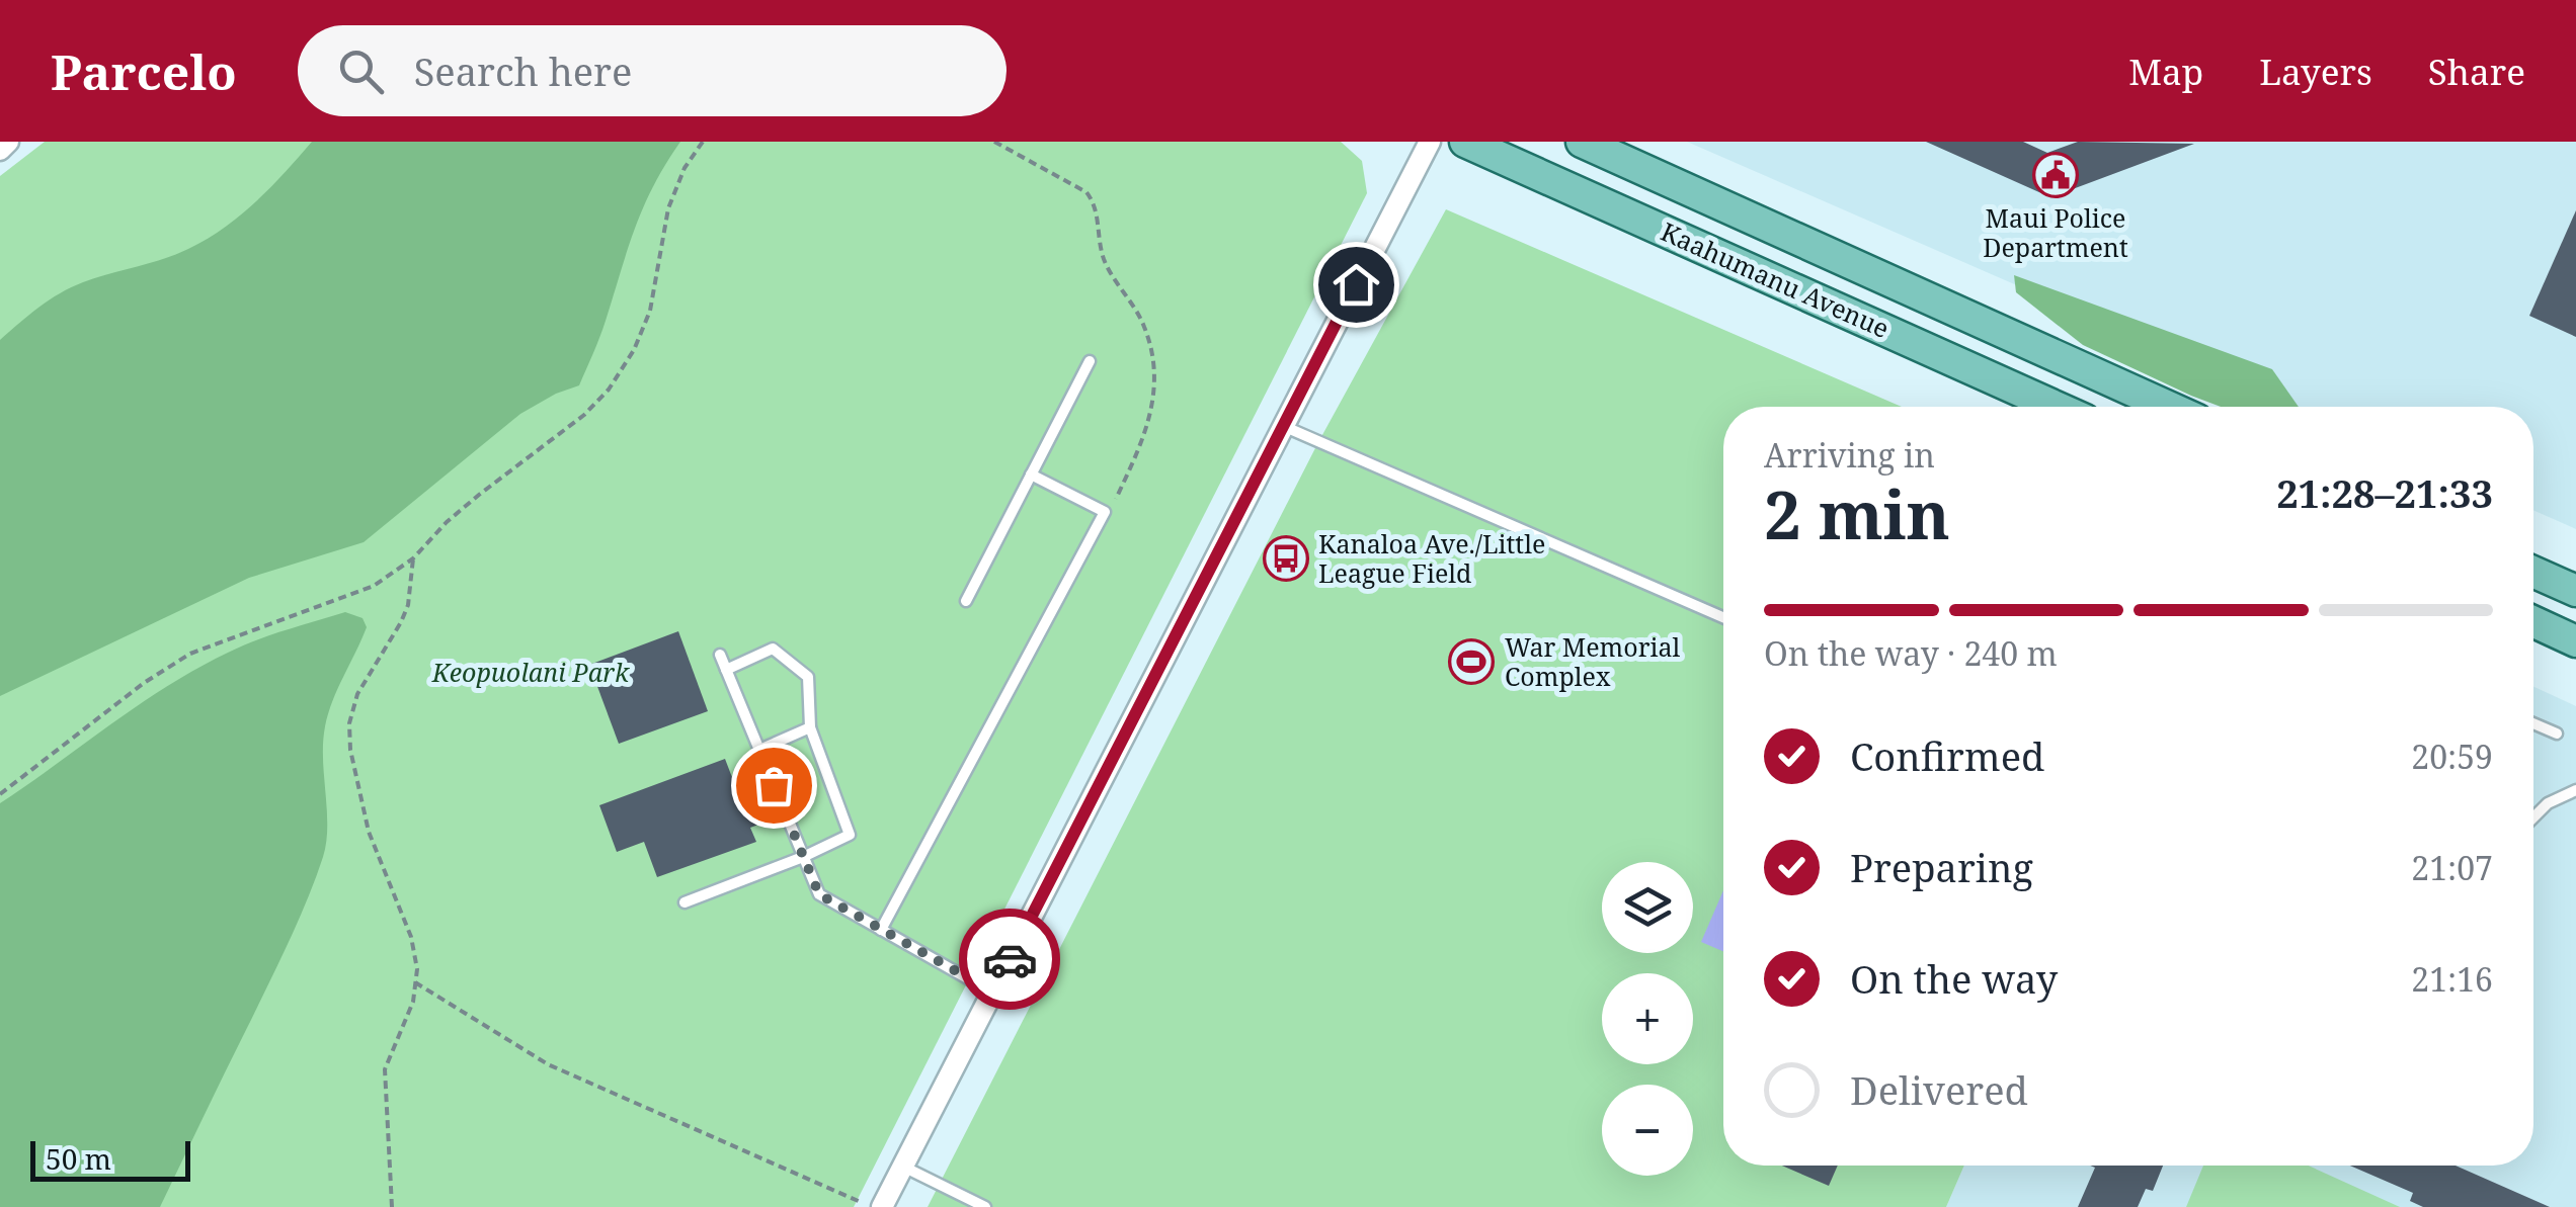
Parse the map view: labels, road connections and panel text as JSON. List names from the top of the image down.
{
  "streets": {
    "main road": ["Kaahumanu Avenue"]
  },
  "parks": ["Keopuolani Park"],
  "places": {
    "public building": ["Maui Police Department"],
    "bus stop": ["Kanaloa Ave./Little League Field"],
    "sports": ["War Memorial Complex"]
  },
  "scale_bar": "50 m",
  "page": {
    "header": "Parcelo",
    "search": "Search here",
    "nav": ["Map", "Layers", "Share"],
    "heading": ["2 min", "Arriving in", "21:28–21:33"],
    "bar": "On the way · 240 m",
    "list": [
      ["Confirmed", "20:59"],
      ["Preparing", "21:07"],
      ["On the way", "21:16"],
      "Delivered"
    ],
    "map_buttons": ["+", "−"],
    "scale": "50 m"
  }
}
